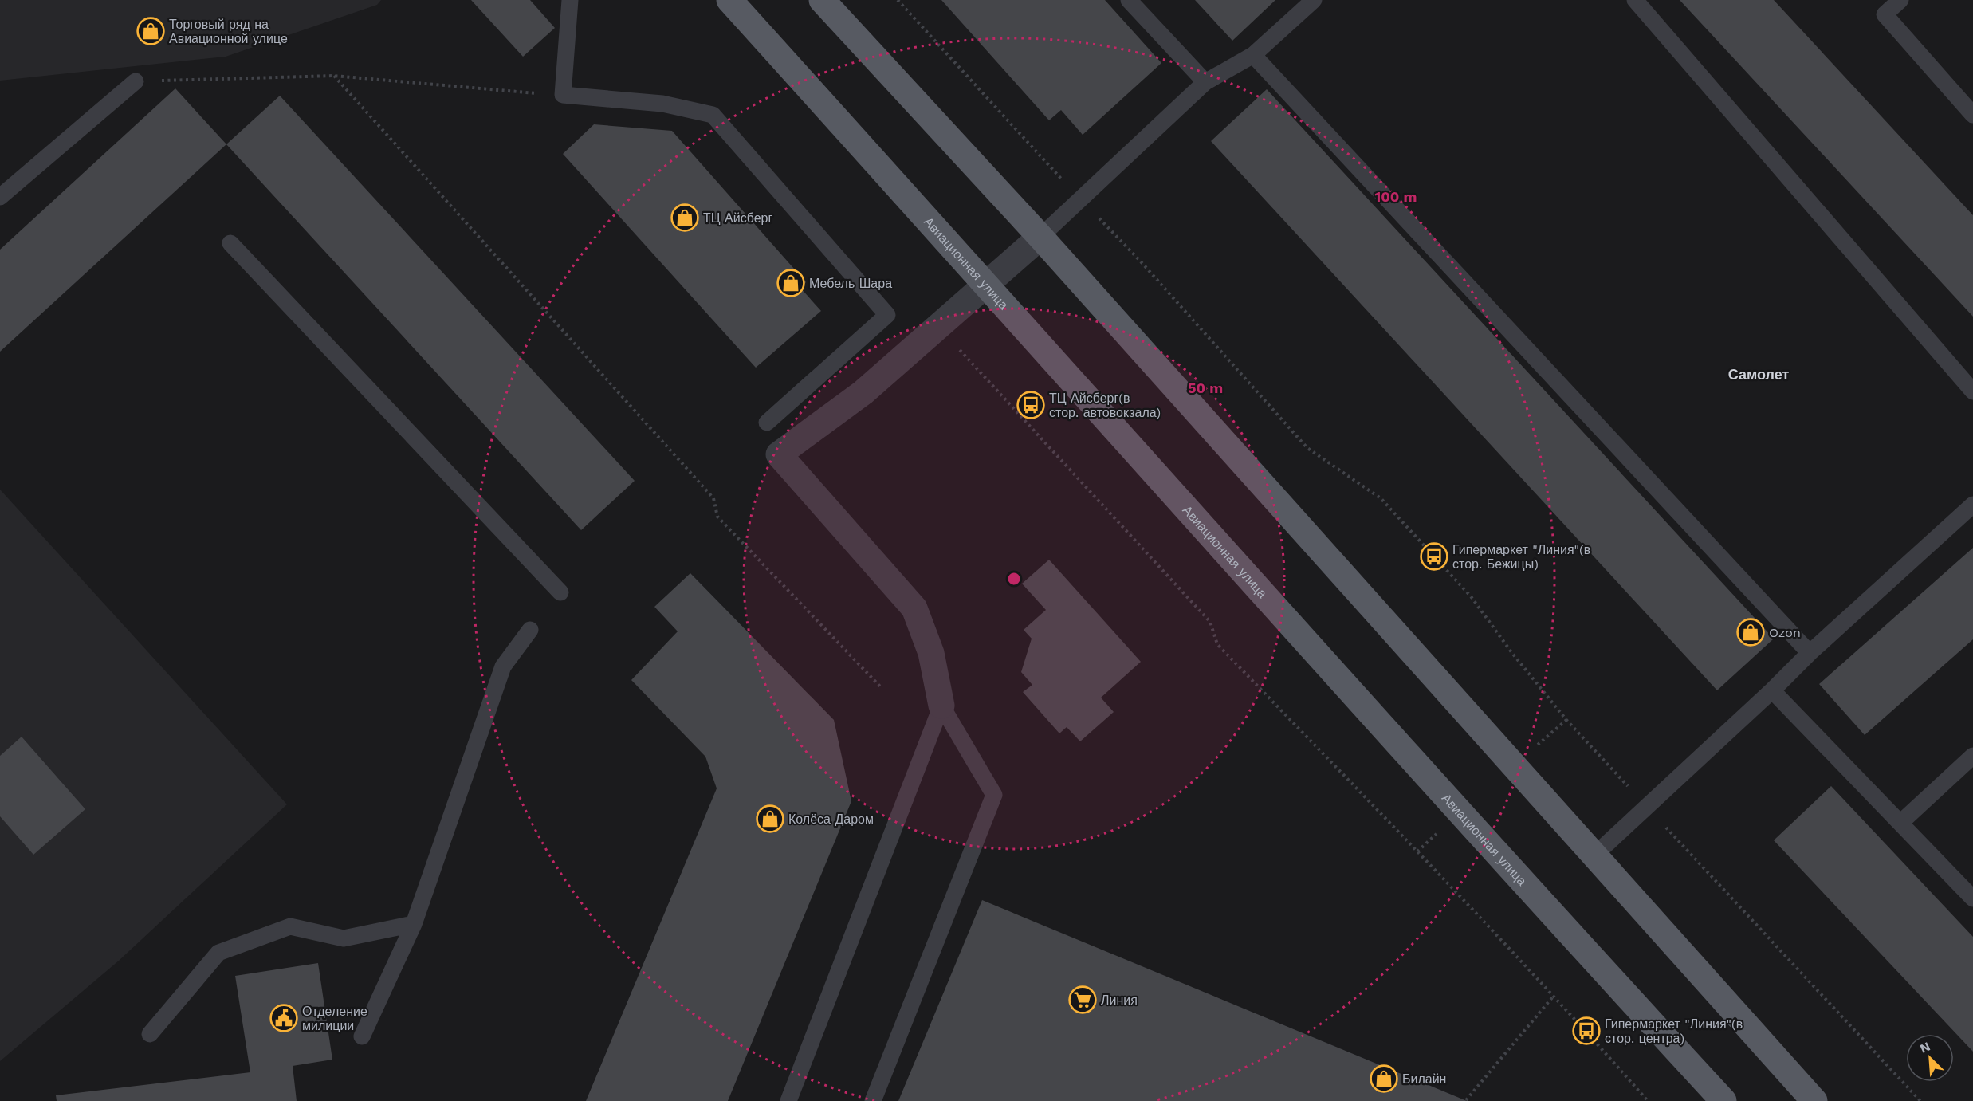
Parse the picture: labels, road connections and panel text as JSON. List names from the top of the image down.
{
  "streets": {
    "main road": ["Авиационная улица"]
  },
  "districts": ["Самолет"],
  "places": {
    "shop": [
      "Торговый ряд на Авиационной улице",
      "ТЦ Айсберг",
      "Мебель Шара",
      "Ozon",
      "Колёса Даром",
      "Билайн"
    ],
    "bus stop": ["ТЦ Айсберг(в стор. автовокзала)", "Гипермаркет \"Линия\"(в стор. Бежицы)", "Гипермаркет \"Линия\"(в стор. центра)"],
    "supermarket": ["Линия"],
    "public building": ["Отделение милиции"]
  },
  "north": "top left",
  "rings": ["100 m", "50 m"]
}
